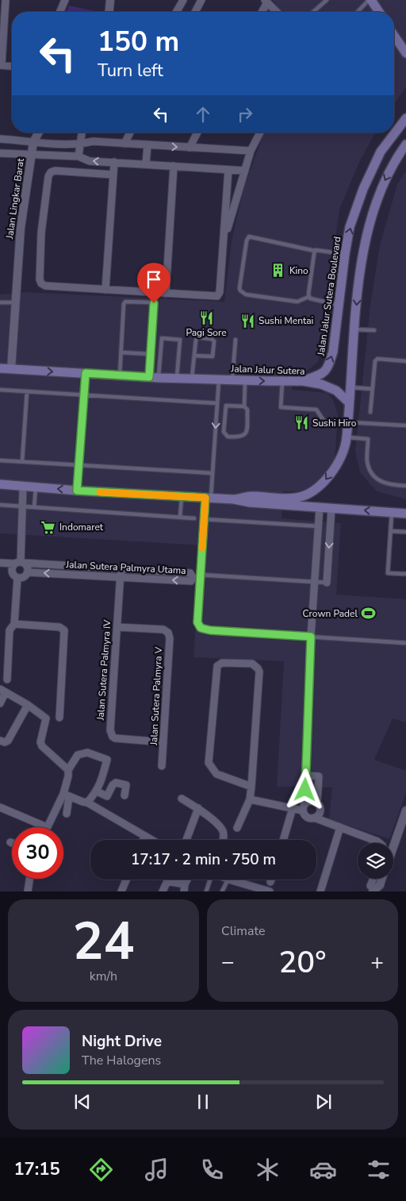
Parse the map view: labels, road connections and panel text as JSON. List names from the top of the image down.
{
  "streets": {
    "main road": ["Jalan Jalur Sutera Boulevard", "Jalan Jalur Sutera"],
    "street": [
      "Jalan Lingkar Barat",
      "Jalan Sutera Palmyra Utama",
      "Jalan Sutera Palmyra IV",
      "Jalan Sutera Palmyra V"
    ]
  },
  "crossings": [
    ["Jalan Lingkar Barat", "Jalan Jalur Sutera"],
    ["Jalan Jalur Sutera Boulevard", "Jalan Jalur Sutera"],
    ["Jalan Sutera Palmyra Utama", "Jalan Sutera Palmyra IV"],
    ["Jalan Sutera Palmyra IV", "Jalan Sutera Palmyra V"]
  ],
  "places": {
    "building": ["Kino"],
    "restaurant": ["Pagi Sore", "Sushi Mentai", "Sushi Hiro"],
    "supermarket": ["Indomaret"],
    "sports": ["Crown Padel"]
  },
  "page": {
    "turn": ["150 m", "Turn left"],
    "limit": "30",
    "trip": "17:17 · 2 min · 750 m",
    "tile": [
      ["24", "km/h"],
      "Climate"
    ],
    "heat": ["−", "20°", "+"],
    "song": ["Night Drive", "The Halogens"],
    "tabs": "17:15"
  }
}
